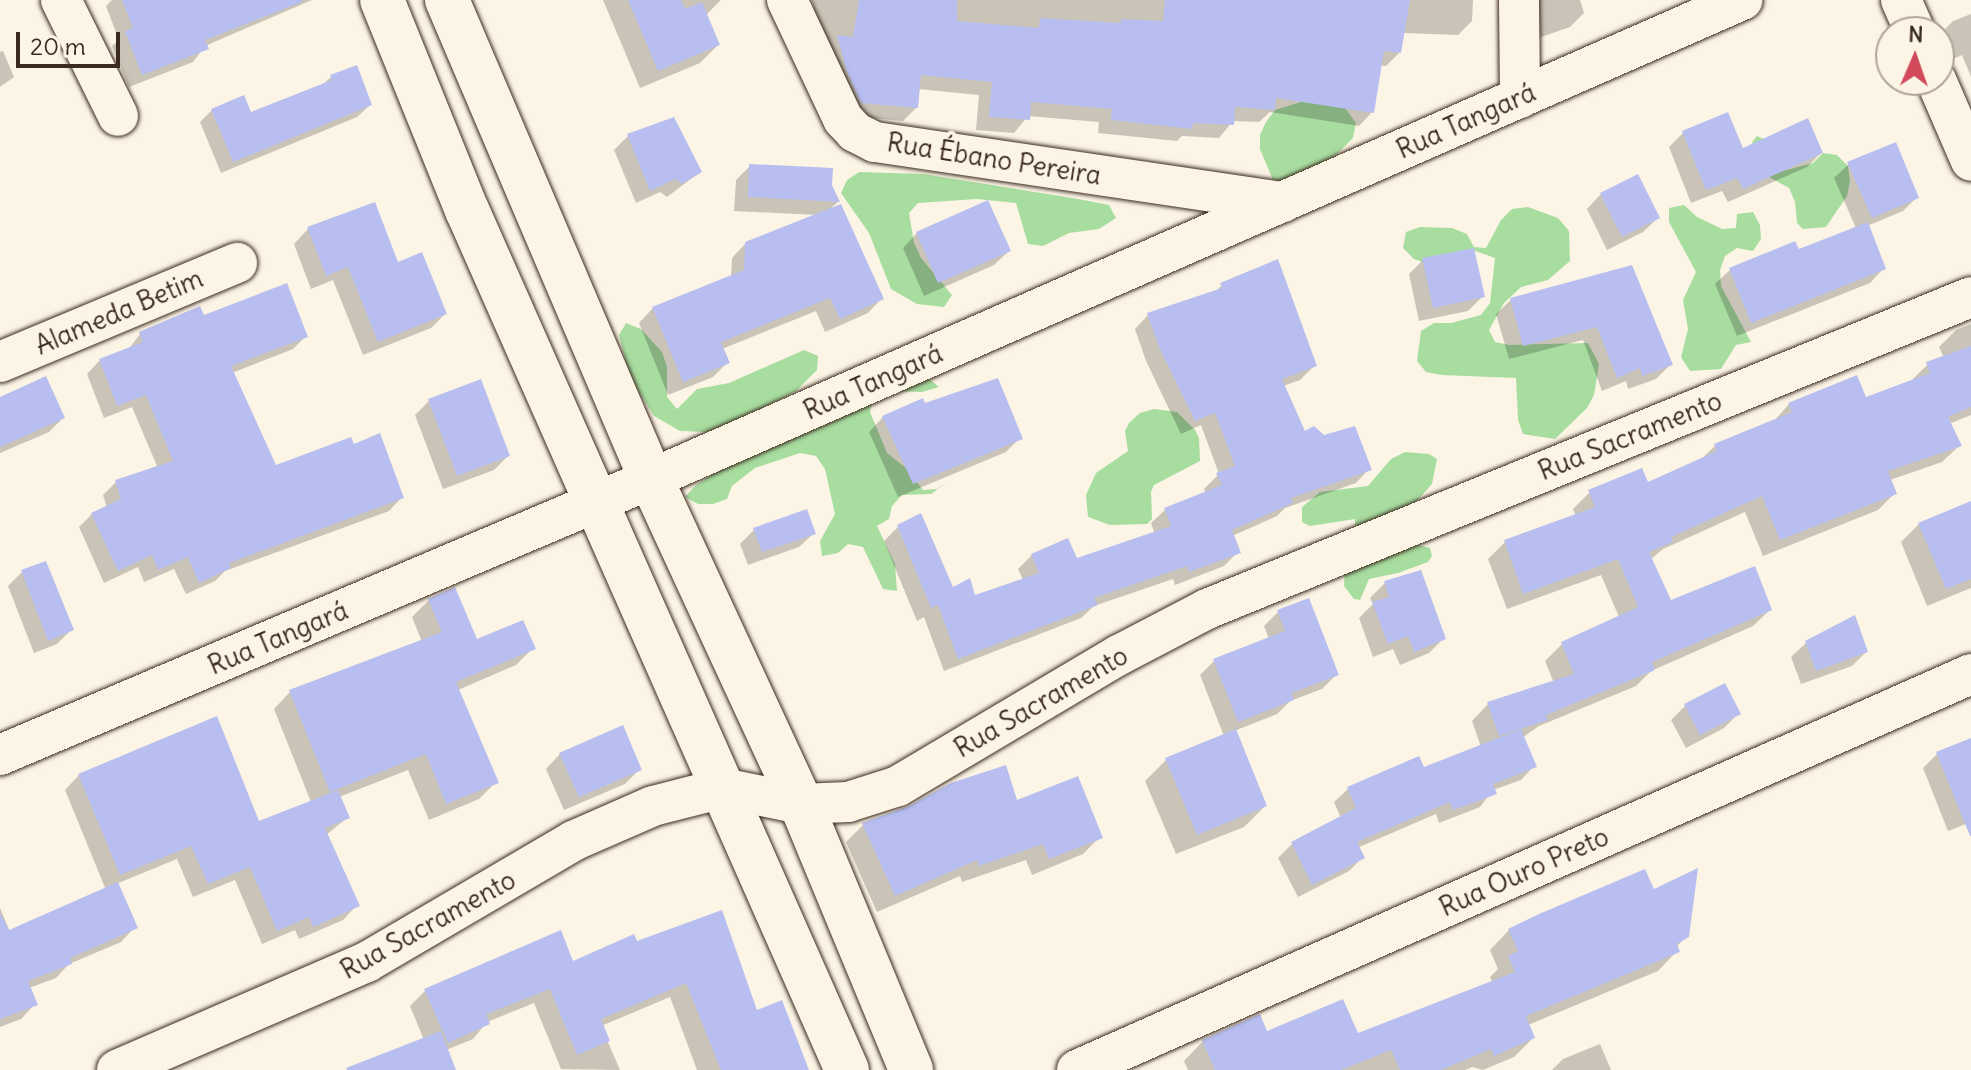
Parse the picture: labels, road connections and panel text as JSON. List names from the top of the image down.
{
  "streets": {
    "street": [
      "Rua Tangará",
      "Rua Ébano Pereira",
      "Alameda Betim",
      "Rua Sacramento",
      "Rua Ouro Preto"
    ]
  },
  "crossings": [
    ["Rua Tangará", "Rua Ébano Pereira"]
  ],
  "scale_bar": "20 m",
  "north": "top"
}
